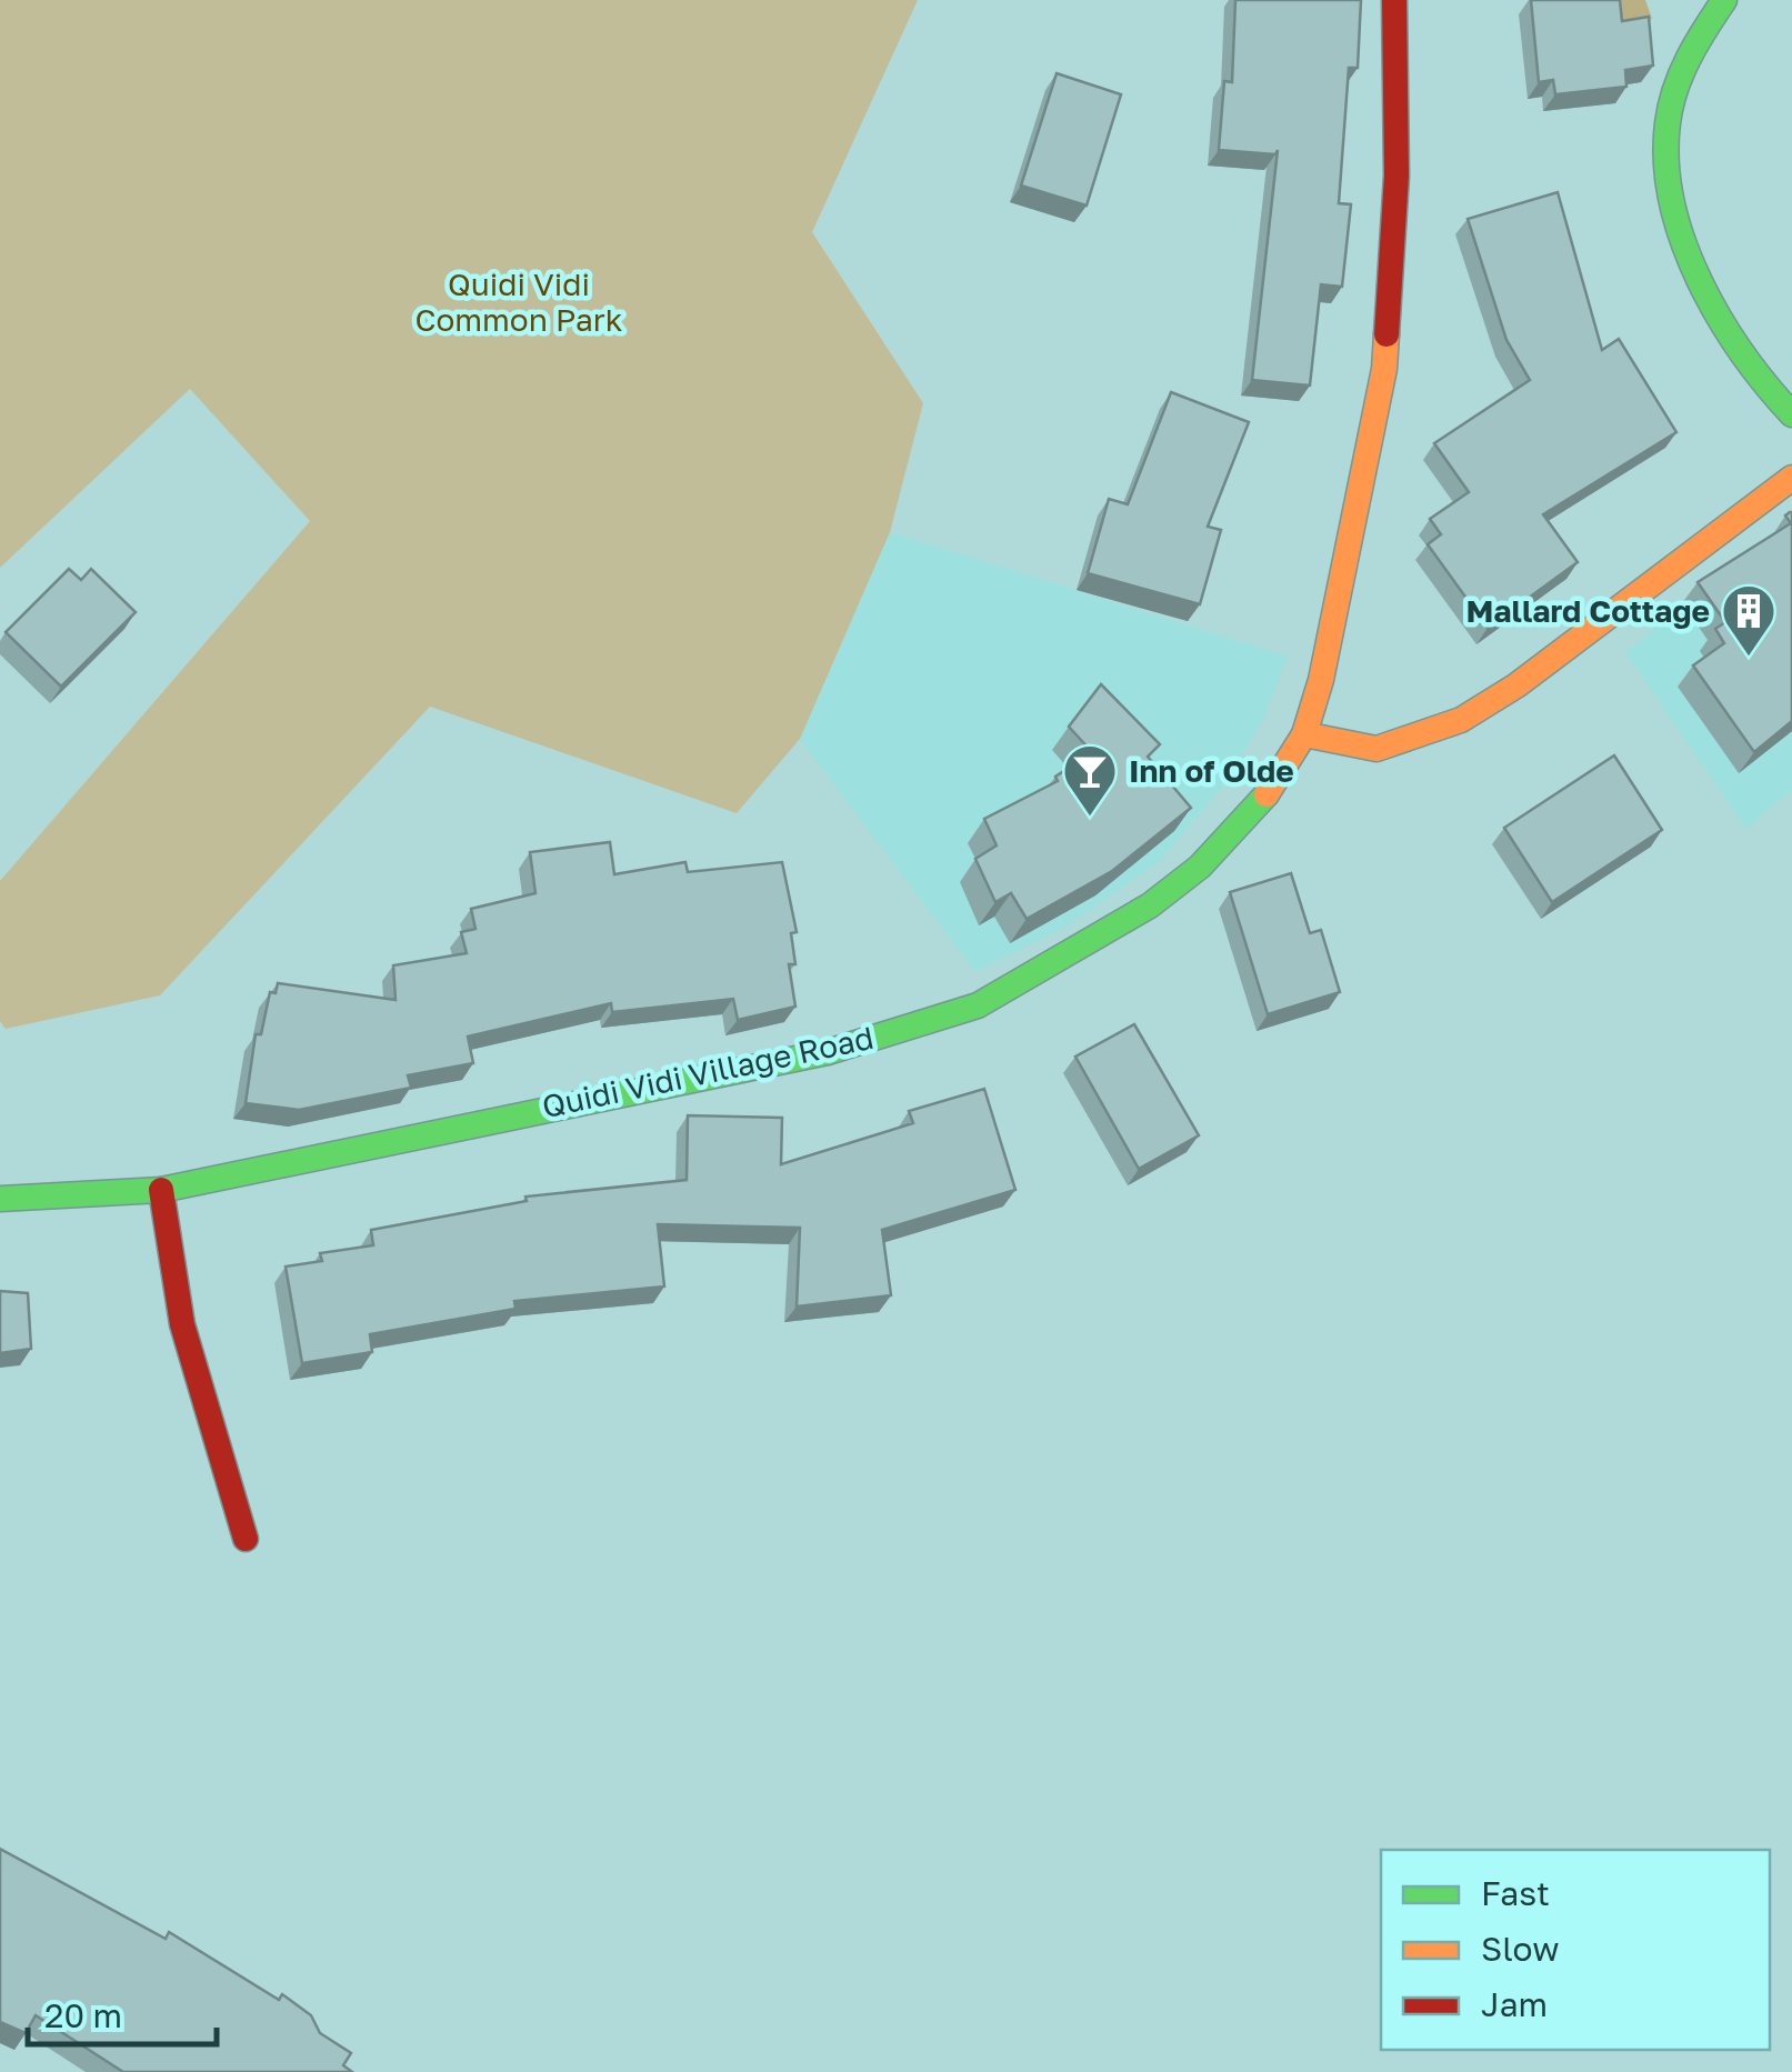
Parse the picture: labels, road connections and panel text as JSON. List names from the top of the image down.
{
  "streets": {
    "street": ["Quidi Vidi Village Road"]
  },
  "parks": ["Quidi Vidi Common Park"],
  "places": {
    "building": ["Mallard Cottage"],
    "bar": ["Inn of Olde"]
  },
  "legend": ["Fast", "Slow", "Jam"],
  "scale_bar": "20 m"
}
